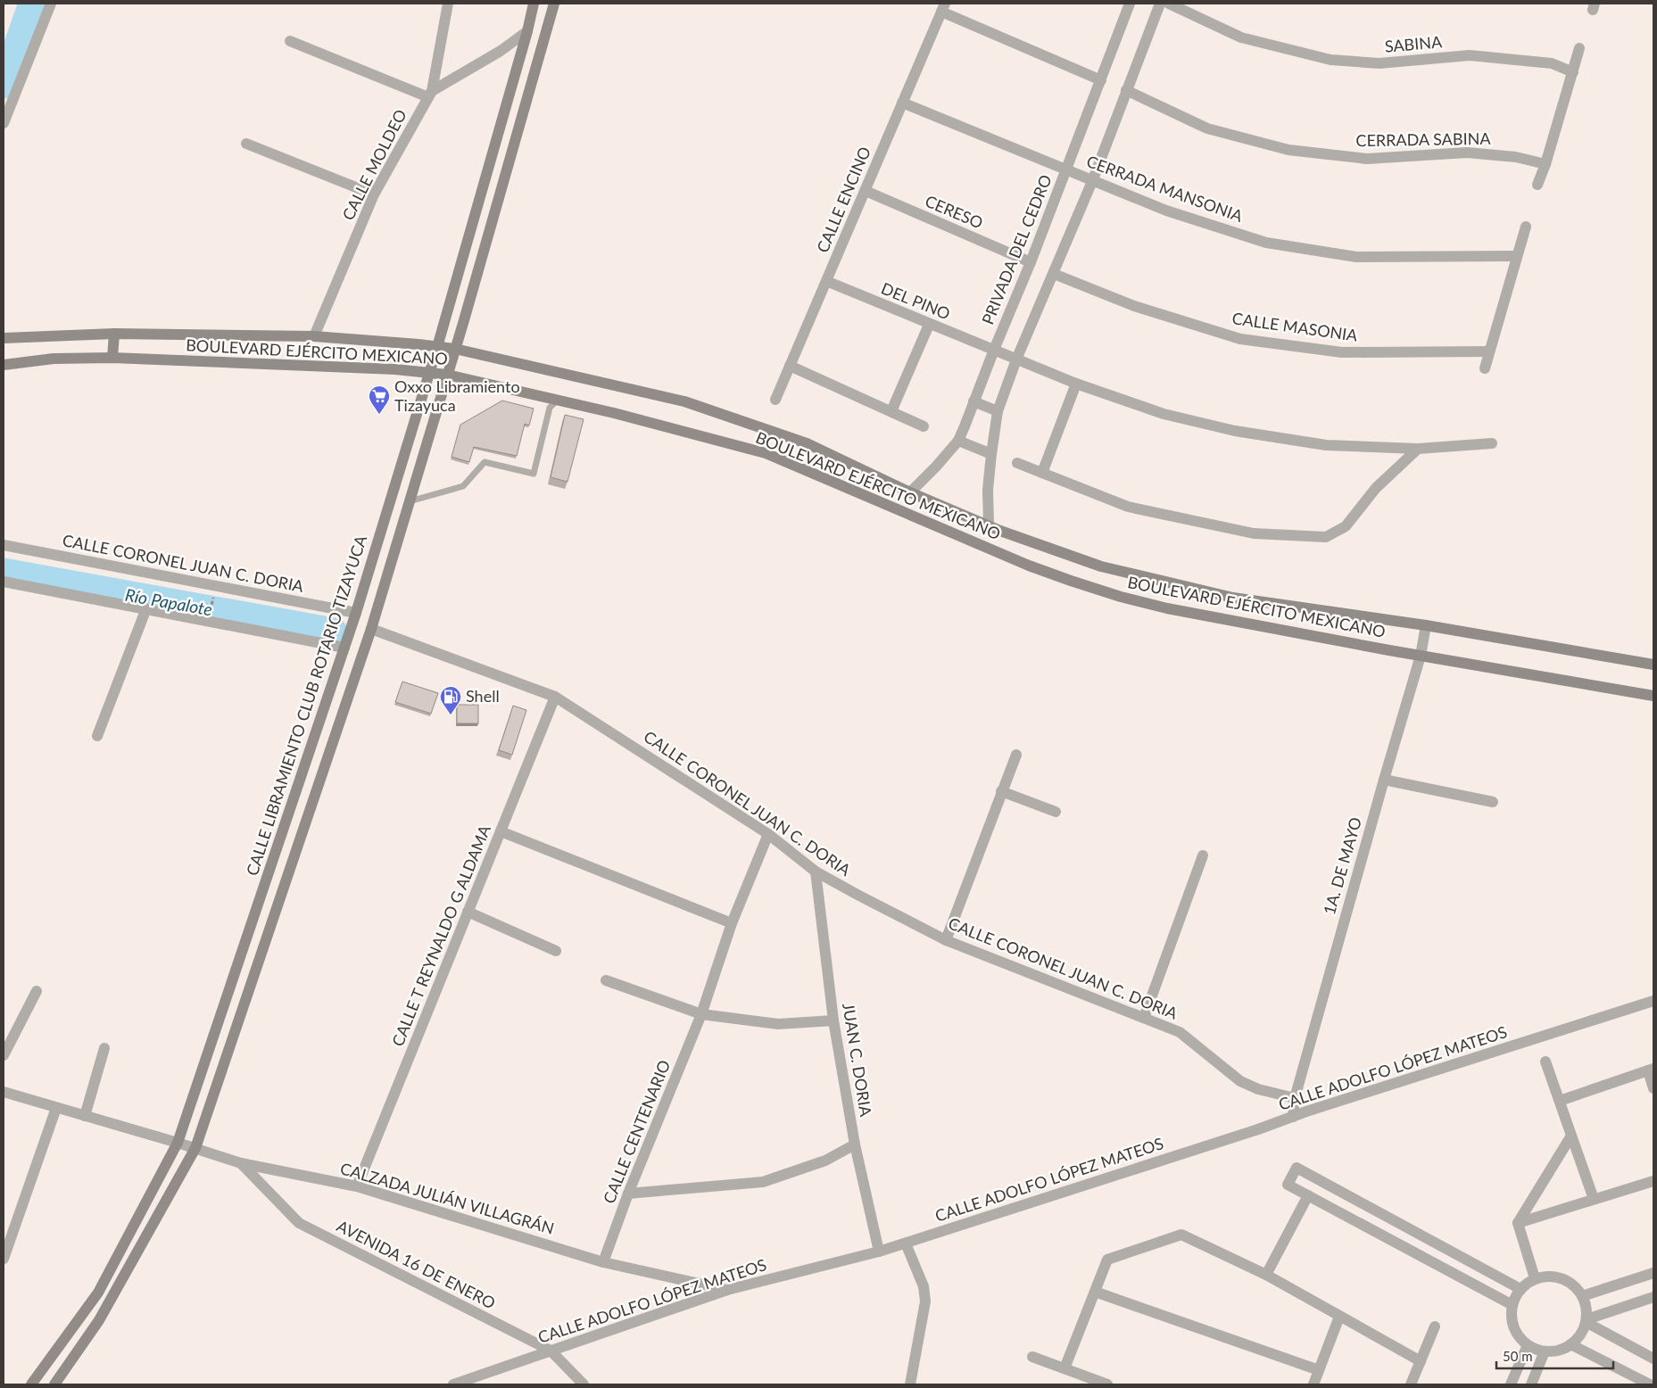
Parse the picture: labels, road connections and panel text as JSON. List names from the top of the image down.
{
  "streets": {
    "main road": ["BOULEVARD EJÉRCITO MEXICANO", "CALLE LIBRAMIENTO CLUB ROTARIO TIZAYUCA"],
    "street": [
      "SABINA",
      "CERRADA SABINA",
      "CALLE MOLDEO",
      "CERRADA MANSONIA",
      "CALLE ENCINO",
      "CERESO",
      "PRIVADA DEL CEDRO",
      "DEL PINO",
      "CALLE MASONIA",
      "CALLE CORONEL JUAN C. DORIA",
      "1A. DE MAYO",
      "CALLE T REYNALDO G ALDAMA",
      "JUAN C. DORIA",
      "CALLE ADOLFO LÓPEZ MATEOS",
      "CALLE CENTENARIO",
      "CALZADA JULIÁN VILLAGRÁN",
      "AVENIDA 16 DE ENERO"
    ]
  },
  "crossings": [
    ["CALLE MOLDEO", "BOULEVARD EJÉRCITO MEXICANO"],
    ["CERRADA MANSONIA", "PRIVADA DEL CEDRO"],
    ["CALLE ENCINO", "CERESO"],
    ["CALLE ENCINO", "PRIVADA DEL CEDRO"],
    ["CALLE ENCINO", "DEL PINO"],
    ["CERESO", "PRIVADA DEL CEDRO"],
    ["PRIVADA DEL CEDRO", "DEL PINO"],
    ["PRIVADA DEL CEDRO", "BOULEVARD EJÉRCITO MEXICANO"],
    ["BOULEVARD EJÉRCITO MEXICANO", "CALLE LIBRAMIENTO CLUB ROTARIO TIZAYUCA"],
    ["BOULEVARD EJÉRCITO MEXICANO", "1A. DE MAYO"],
    ["CALLE CORONEL JUAN C. DORIA", "CALLE LIBRAMIENTO CLUB ROTARIO TIZAYUCA"],
    ["CALLE CORONEL JUAN C. DORIA", "1A. DE MAYO"],
    ["CALLE CORONEL JUAN C. DORIA", "CALLE T REYNALDO G ALDAMA"],
    ["CALLE CORONEL JUAN C. DORIA", "JUAN C. DORIA"],
    ["CALLE CORONEL JUAN C. DORIA", "CALLE CENTENARIO"],
    ["CALLE LIBRAMIENTO CLUB ROTARIO TIZAYUCA", "CALZADA JULIÁN VILLAGRÁN"],
    ["1A. DE MAYO", "CALLE ADOLFO LÓPEZ MATEOS"],
    ["CALLE T REYNALDO G ALDAMA", "CALZADA JULIÁN VILLAGRÁN"],
    ["JUAN C. DORIA", "CALLE ADOLFO LÓPEZ MATEOS"],
    ["CALLE ADOLFO LÓPEZ MATEOS", "CALZADA JULIÁN VILLAGRÁN"],
    ["CALLE ADOLFO LÓPEZ MATEOS", "AVENIDA 16 DE ENERO"],
    ["CALLE CENTENARIO", "CALZADA JULIÁN VILLAGRÁN"],
    ["CALZADA JULIÁN VILLAGRÁN", "AVENIDA 16 DE ENERO"]
  ],
  "water": ["Río Papalote"],
  "places": {
    "supermarket": ["Oxxo Libramiento Tizayuca"],
    "fuel station": ["Shell"]
  },
  "scale_bar": "50 m"
}
